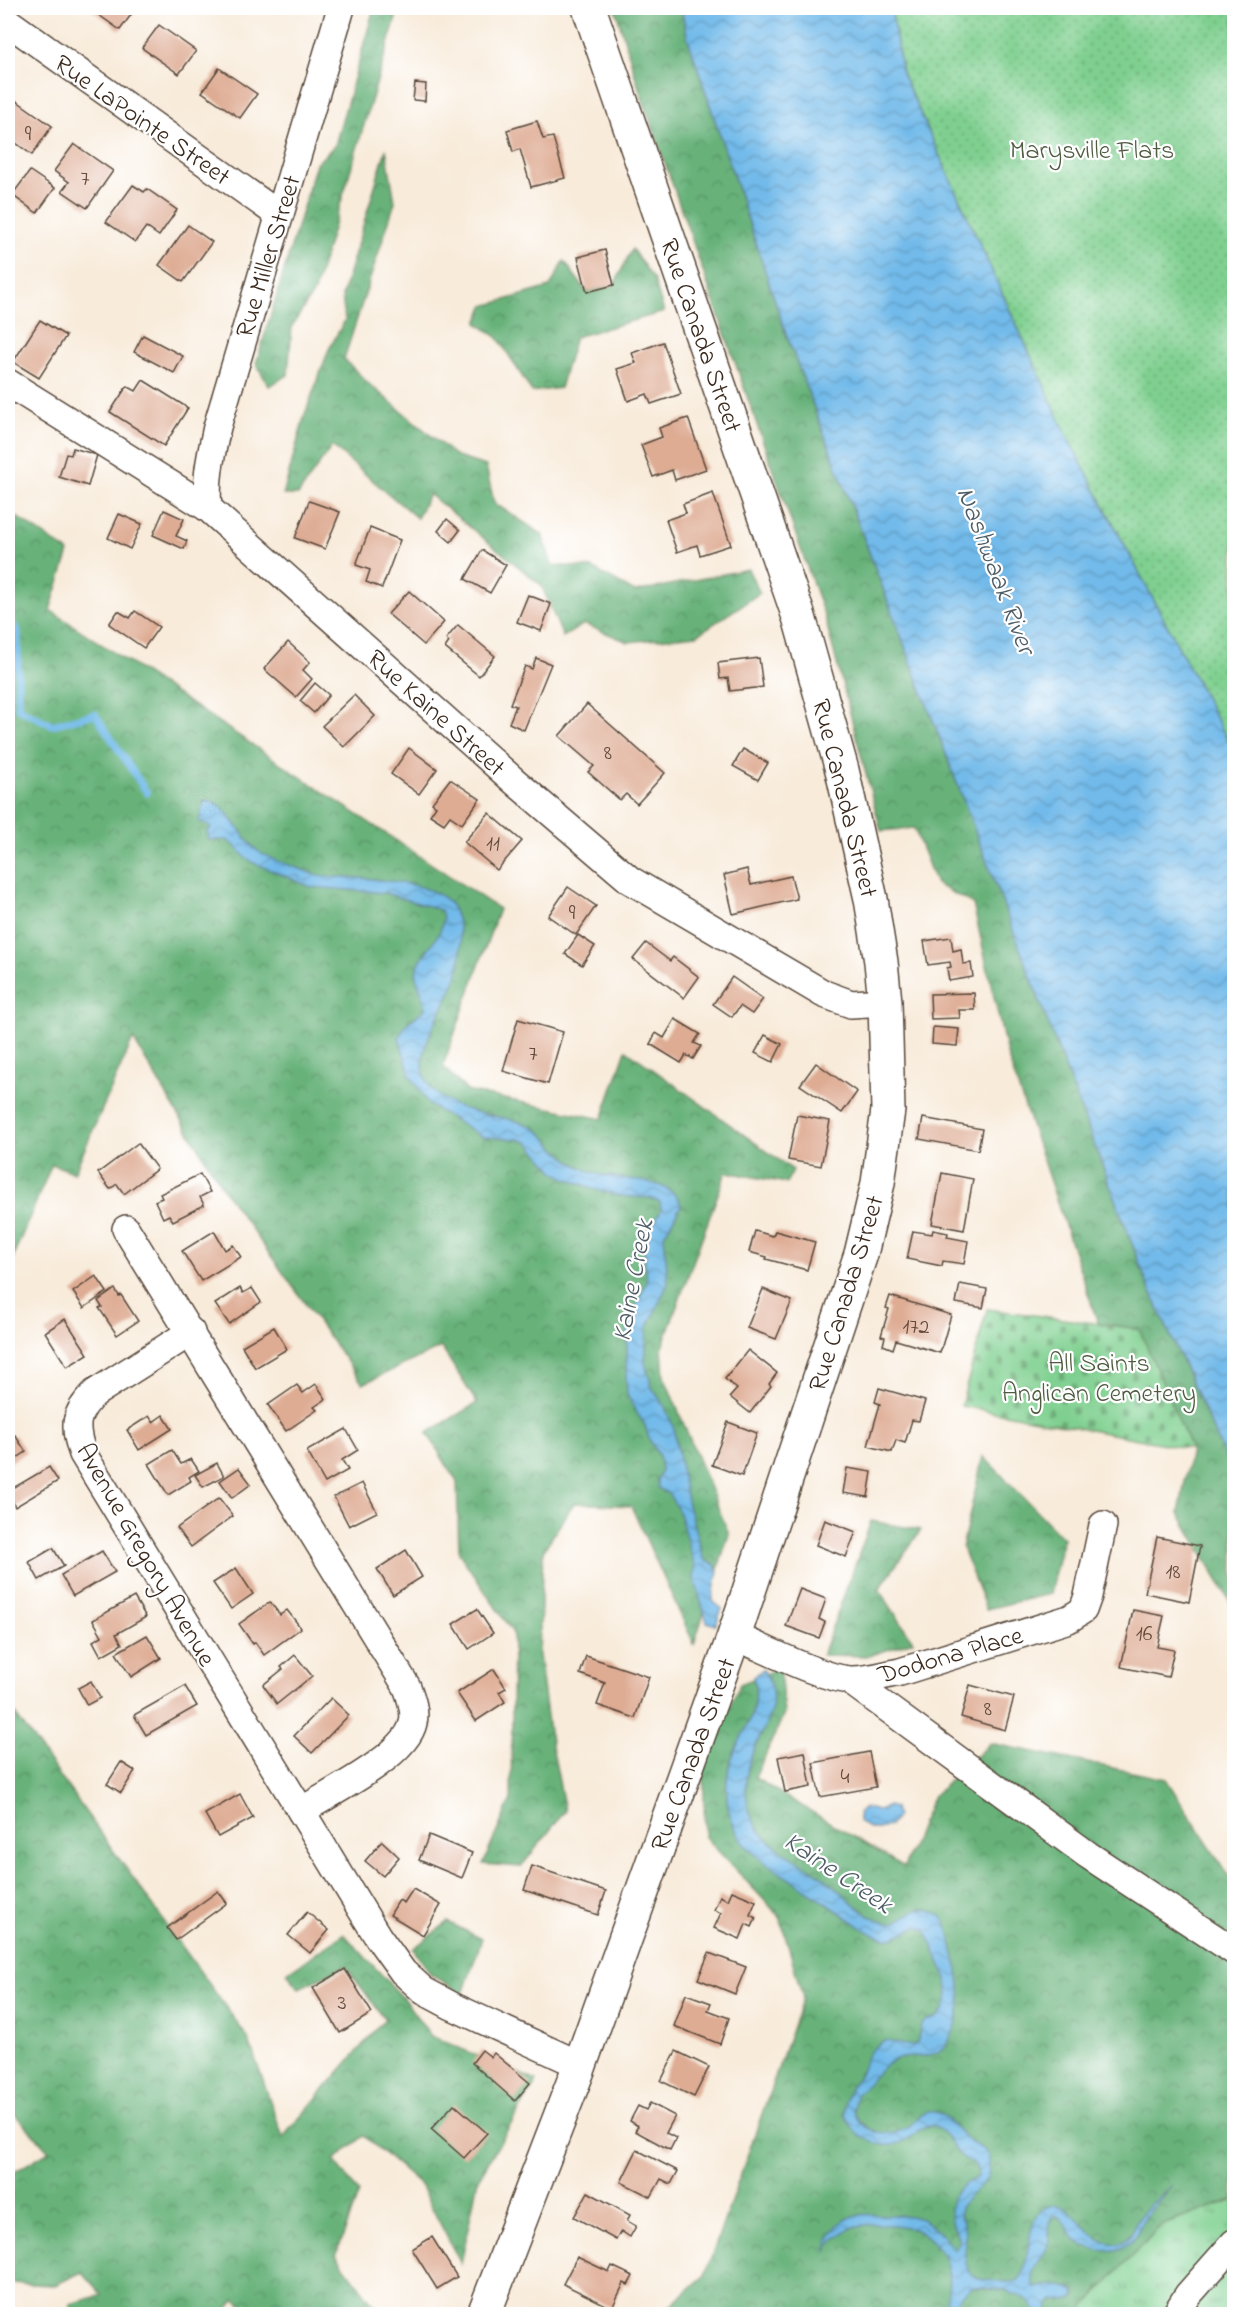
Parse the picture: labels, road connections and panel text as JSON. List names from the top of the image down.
{
  "streets": {
    "main road": ["Rue Canada Street"],
    "street": [
      "Rue LaPointe Street",
      "Rue Miller Street",
      "Rue Kaine Street",
      "Avenue Gregory Avenue",
      "Dodona Place"
    ]
  },
  "crossings": [
    ["Rue LaPointe Street", "Rue Miller Street"],
    ["Rue Miller Street", "Rue Kaine Street"],
    ["Rue Canada Street", "Rue Kaine Street"],
    ["Rue Canada Street", "Avenue Gregory Avenue"],
    ["Rue Canada Street", "Dodona Place"]
  ],
  "water": ["Nashwaak River", "Kaine Creek"],
  "parks": ["Marysville Flats", "All Saints Anglican Cemetery"],
  "house_numbers": [
    "9",
    "7",
    "8",
    "11",
    "9",
    "7",
    "172",
    "18",
    "16",
    "8",
    "4",
    "3"
  ]
}
